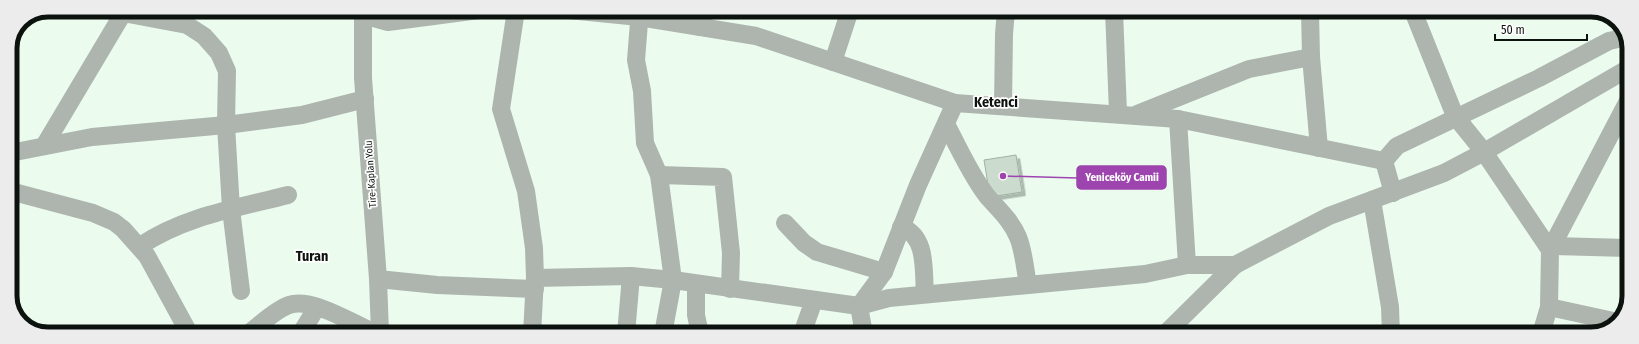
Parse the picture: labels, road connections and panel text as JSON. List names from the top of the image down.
{
  "streets": {
    "street": ["Tire-Kaplan Yolu"]
  },
  "districts": ["Ketenci", "Turan"],
  "places": ["Yeniceköy Camii"],
  "scale_bar": "50 m"
}
